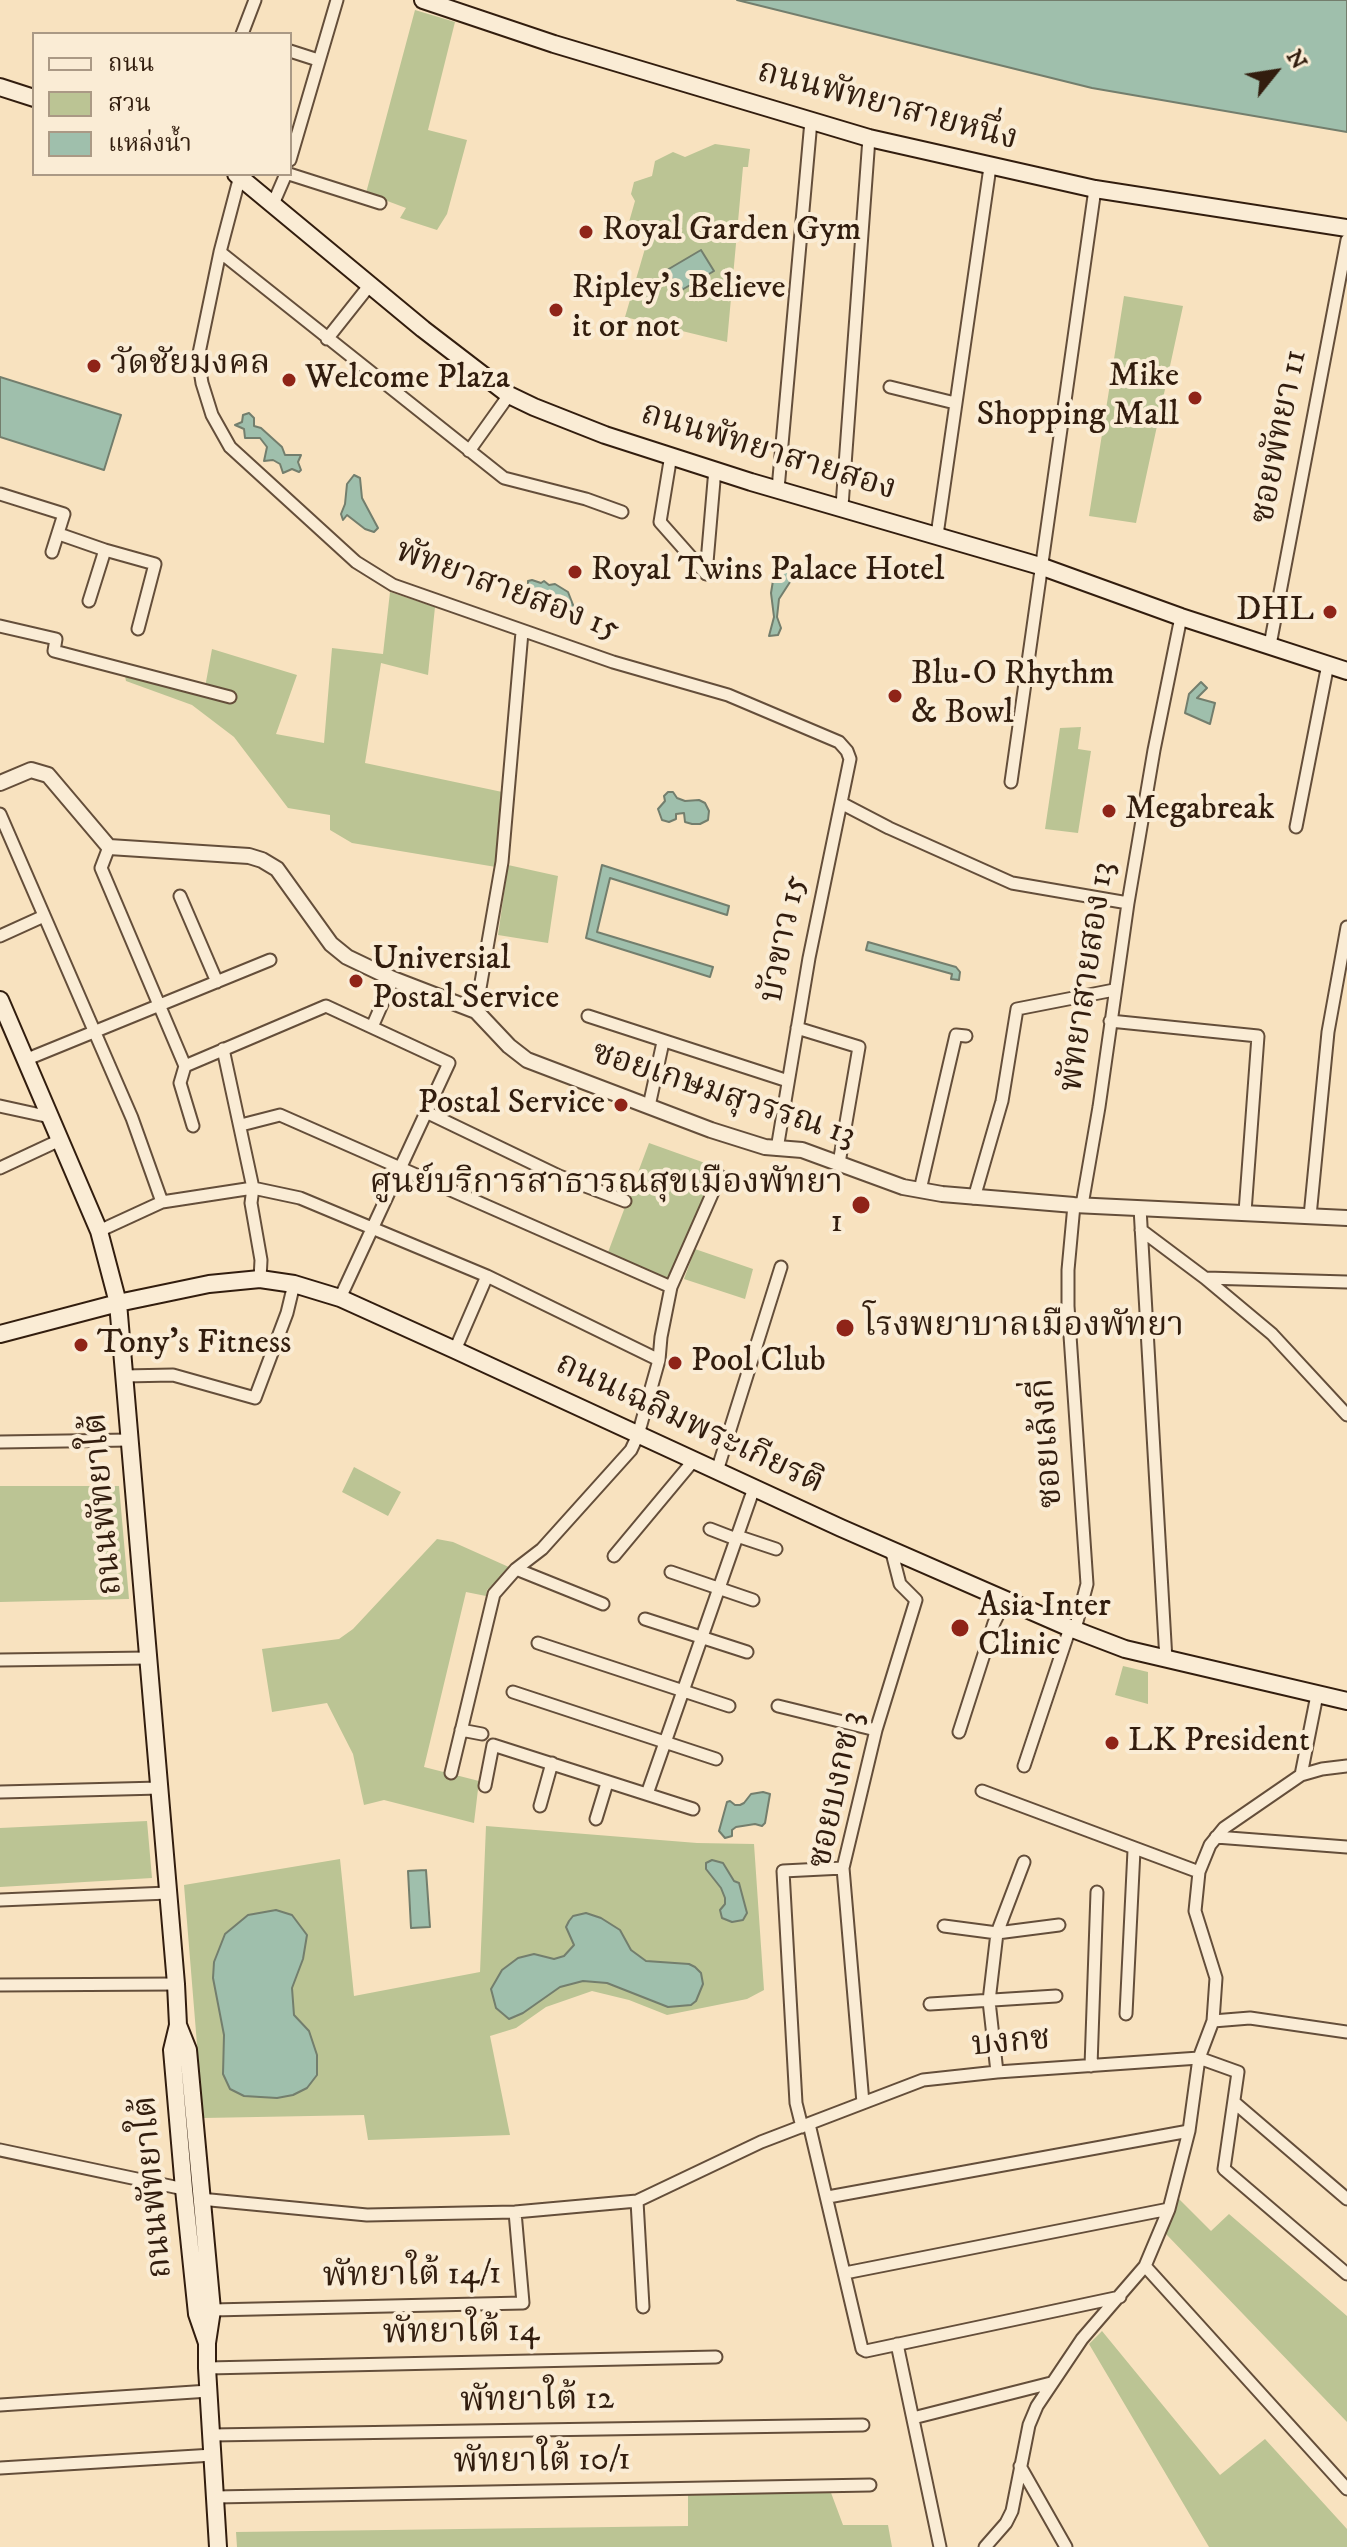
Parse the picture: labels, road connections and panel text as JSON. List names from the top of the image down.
{
  "streets": {
    "main road": [
      "ถนนพัทยาสายหนึ่ง",
      "ถนนพัทยาสายสอง",
      "ถนนเฉลิมพระเกียรติ",
      "ถนนพัทยาใต้"
    ],
    "street": [
      "ซอยพัทยา 11",
      "พัทยาสายสอง 15",
      "บัวขาว 15",
      "พัทยาสายสอง 13",
      "ซอยเกษมสุวรรณ 13",
      "ซอยเล้งกี่",
      "ซอยบงกช 3",
      "บงกช",
      "พัทยาใต้ 14/1",
      "พัทยาใต้ 14",
      "พัทยาใต้ 12",
      "พัทยาใต้ 10/1"
    ]
  },
  "crossings": [
    ["ซอยพัทยา 11", "ถนนพัทยาสายสอง"],
    ["ถนนพัทยาสายสอง", "พัทยาสายสอง 13"],
    ["พัทยาสายสอง 15", "บัวขาว 15"],
    ["บัวขาว 15", "ซอยเกษมสุวรรณ 13"],
    ["พัทยาสายสอง 13", "ซอยเกษมสุวรรณ 13"],
    ["พัทยาสายสอง 13", "ซอยเล้งกี่"],
    ["ซอยเกษมสุวรรณ 13", "ซอยเล้งกี่"],
    ["ถนนเฉลิมพระเกียรติ", "ซอยเล้งกี่"],
    ["ถนนเฉลิมพระเกียรติ", "ถนนพัทยาใต้"],
    ["ถนนเฉลิมพระเกียรติ", "ซอยบงกช 3"],
    ["ถนนพัทยาใต้", "บงกช"],
    ["ถนนพัทยาใต้", "พัทยาใต้ 14/1"],
    ["ถนนพัทยาใต้", "พัทยาใต้ 14"],
    ["ถนนพัทยาใต้", "พัทยาใต้ 12"],
    ["ถนนพัทยาใต้", "พัทยาใต้ 10/1"],
    ["ซอยบงกช 3", "บงกช"],
    ["บงกช", "พัทยาใต้ 14/1"]
  ],
  "places": [
    "Royal Garden Gym",
    "Ripley's Believe it or not",
    "วัดชัยมงคล",
    "Welcome Plaza",
    "Mike Shopping Mall",
    "Royal Twins Palace Hotel",
    "DHL",
    "Blu-O Rhythm & Bowl",
    "Megabreak",
    "Universial Postal Service",
    "Postal Service",
    "ศูนย์บริการสาธารณสุขเมืองพัทยา 1",
    "โรงพยาบาลเมืองพัทยา",
    "Tony's Fitness",
    "Pool Club",
    "Asia Inter Clinic",
    "LK President"
  ],
  "legend": ["ถนน", "สวน", "แหล่งน้ำ"],
  "north": "top right"
}
